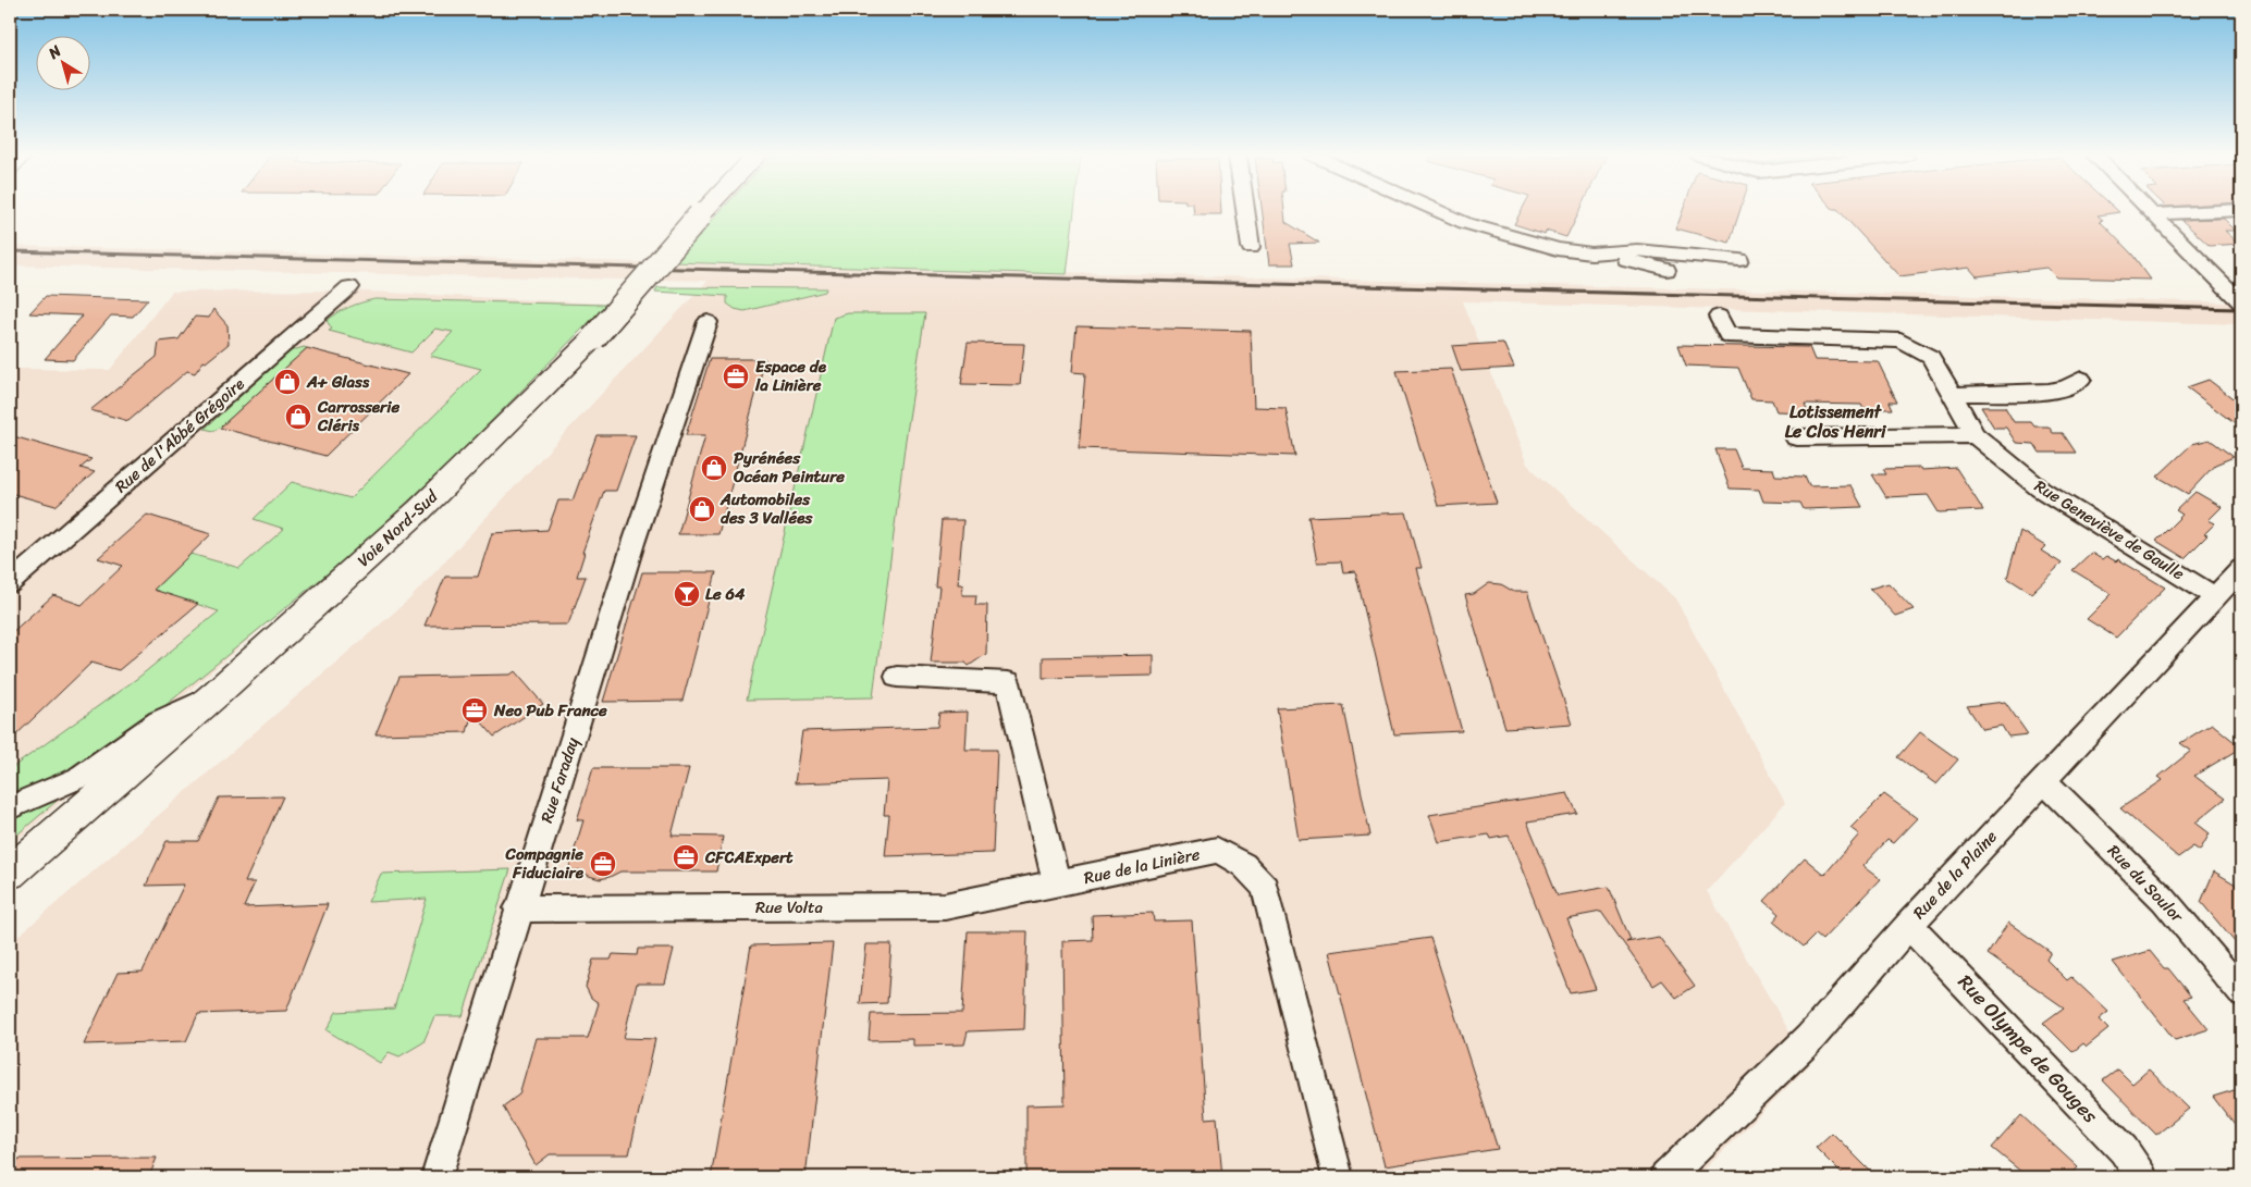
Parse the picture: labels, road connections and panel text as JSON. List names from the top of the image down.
{
  "streets": {
    "main road": ["Voie Nord-Sud"],
    "street": [
      "Rue de l'Abbé Grégoire",
      "Rue Geneviève de Gaulle",
      "Rue Faraday",
      "Rue de la Linière",
      "Rue de la Plaine",
      "Rue du Soulor",
      "Rue Volta",
      "Rue Olympe de Gouges"
    ]
  },
  "crossings": [
    ["Rue Geneviève de Gaulle", "Rue de la Plaine"],
    ["Rue Faraday", "Rue Volta"],
    ["Rue de la Linière", "Rue Volta"],
    ["Rue de la Plaine", "Rue du Soulor"],
    ["Rue de la Plaine", "Rue Olympe de Gouges"]
  ],
  "districts": ["Lotissement Le Clos Henri"],
  "places": {
    "office": [
      "Espace de la Linière",
      "Neo Pub France",
      "CFCAExpert",
      "Compagnie Fiduciaire"
    ],
    "shop": [
      "A+ Glass",
      "Carrosserie Cléris",
      "Pyrénées Océan Peinture",
      "Automobiles des 3 Vallées"
    ],
    "bar": ["Le 64"]
  },
  "north": "top left"
}
